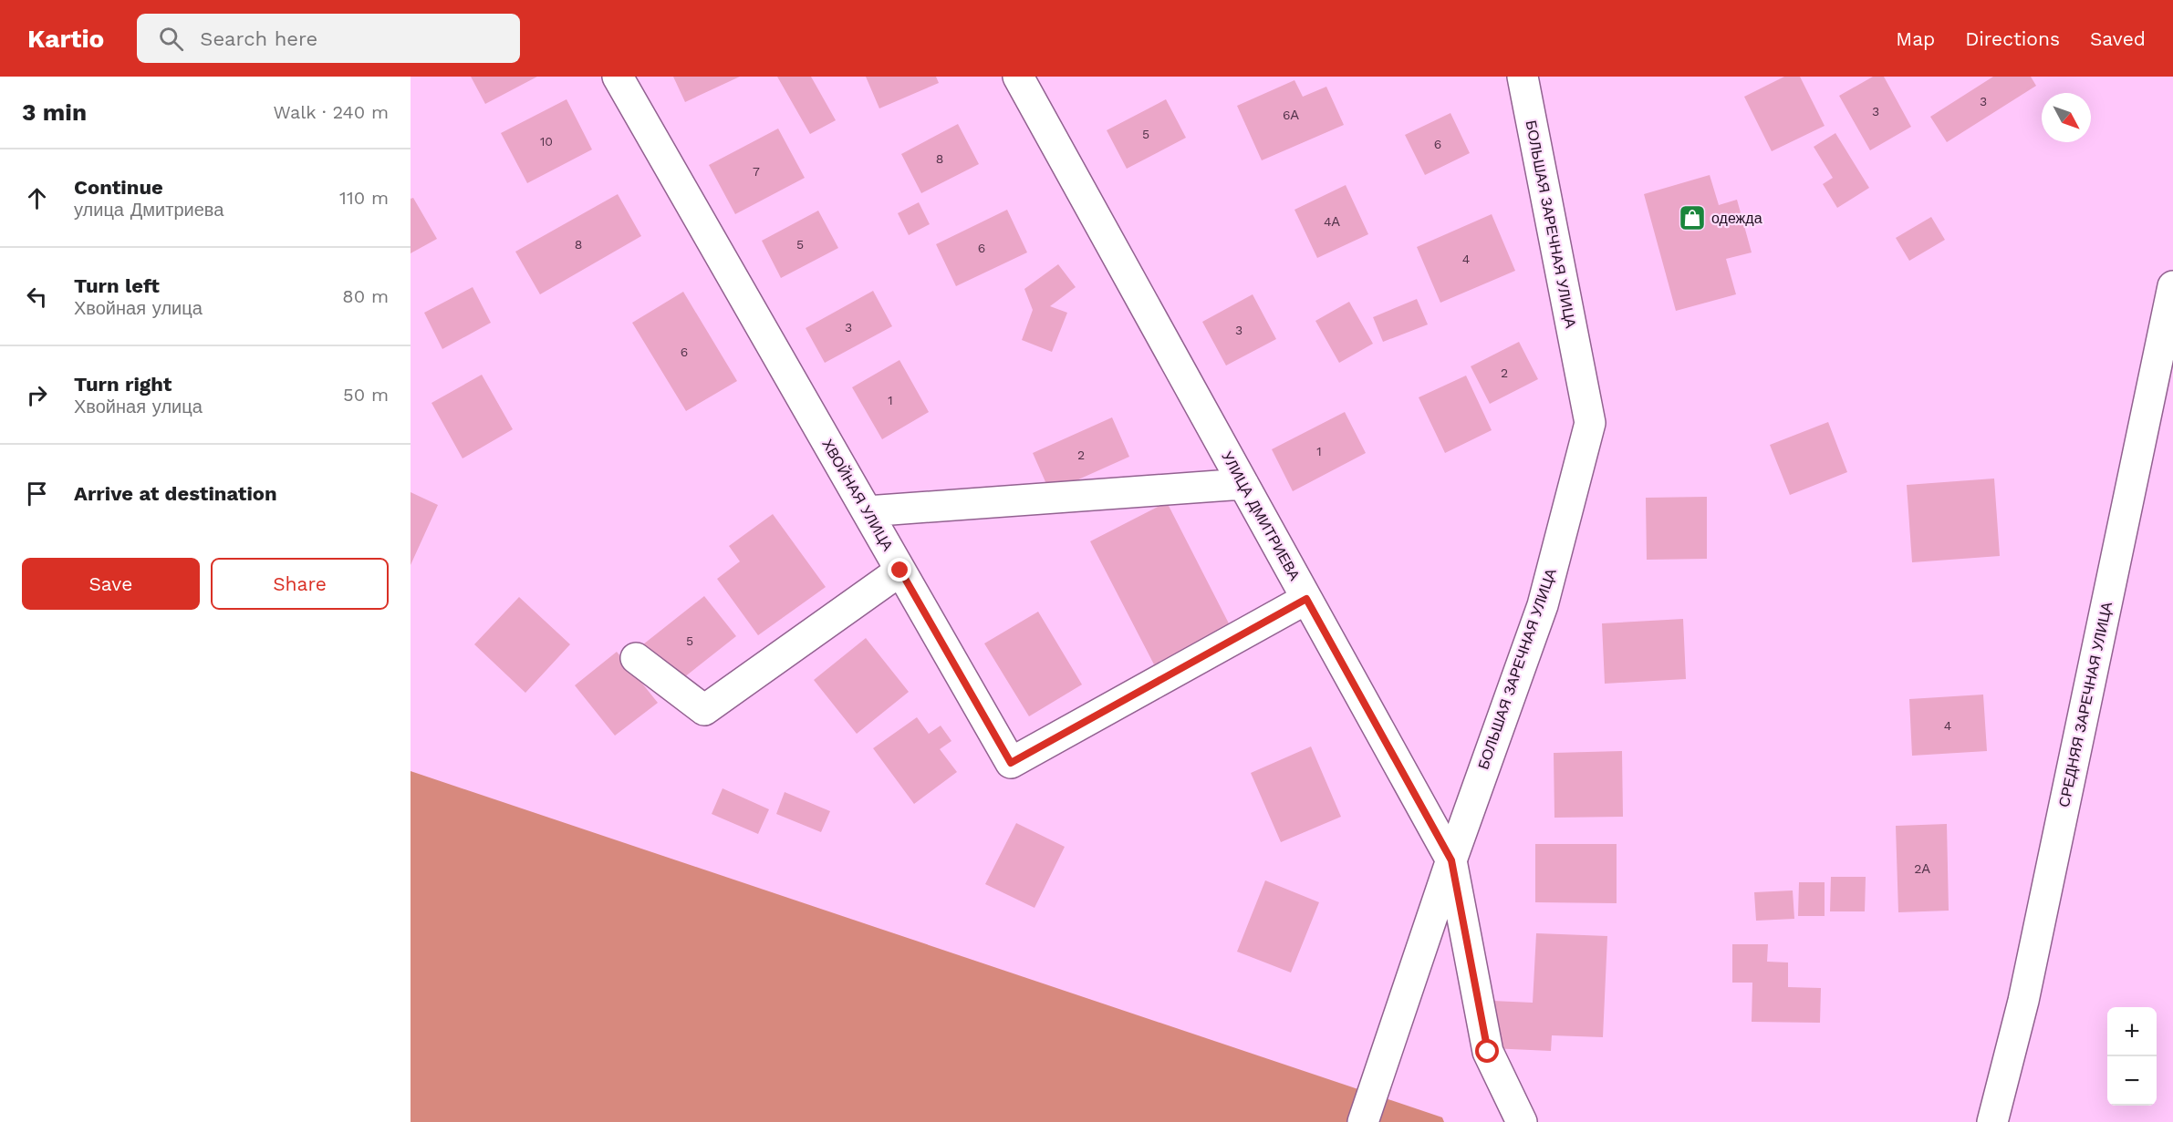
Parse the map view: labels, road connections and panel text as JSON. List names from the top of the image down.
{
  "streets": {
    "street": [
      "БОЛЬШАЯ ЗАРЕЧНАЯ УЛИЦА",
      "ХВОЙНАЯ УЛИЦА",
      "УЛИЦА ДМИТРИЕВА",
      "СРЕДНЯЯ ЗАРЕЧНАЯ УЛИЦА"
    ]
  },
  "crossings": [
    ["БОЛЬШАЯ ЗАРЕЧНАЯ УЛИЦА", "УЛИЦА ДМИТРИЕВА"],
    ["ХВОЙНАЯ УЛИЦА", "УЛИЦА ДМИТРИЕВА"]
  ],
  "places": {
    "shop": ["одежда"]
  },
  "house_numbers": [
    "3",
    "3",
    "6А",
    "5",
    "10",
    "6",
    "8",
    "7",
    "4А",
    "8",
    "5",
    "6",
    "4",
    "3",
    "3",
    "6",
    "2",
    "1",
    "1",
    "2",
    "5",
    "4",
    "2А"
  ],
  "north": "bottom right",
  "page": {
    "header": "Kartio",
    "search": "Search here",
    "nav": ["Map", "Directions", "Saved"],
    "heading": ["3 min", "Walk · 240 m"],
    "list": [
      ["Continue", "улица Дмитриева", "110 m"],
      ["Turn left", "Хвойная улица", "80 m"],
      ["Turn right", "Хвойная улица", "50 m"],
      "Arrive at destination"
    ],
    "buttons": ["Save", "Share"],
    "map_buttons": ["+", "−"]
  }
}
